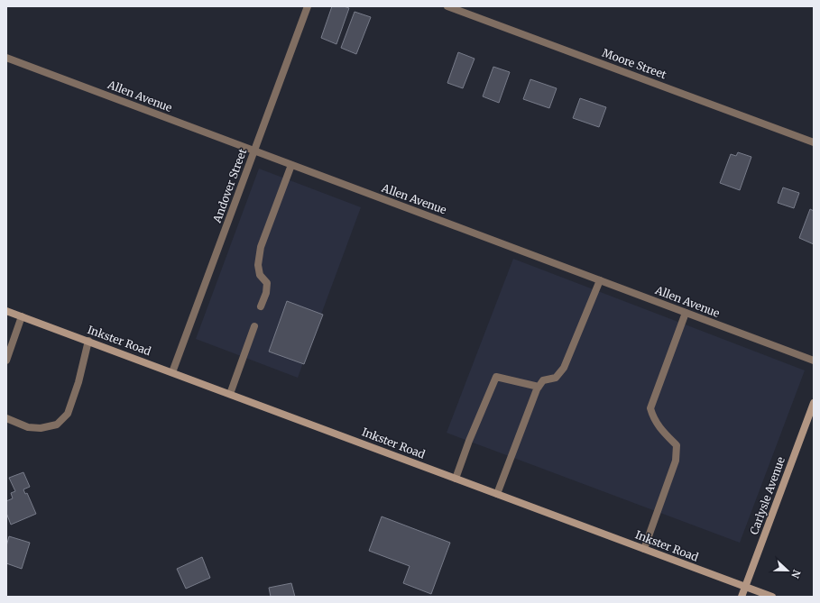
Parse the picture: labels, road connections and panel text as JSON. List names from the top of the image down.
{
  "streets": {
    "main road": ["Inkster Road", "Carlysle Avenue"],
    "street": ["Moore Street", "Allen Avenue", "Andover Street"]
  },
  "crossings": [
    ["Allen Avenue", "Andover Street"],
    ["Andover Street", "Inkster Road"],
    ["Inkster Road", "Carlysle Avenue"]
  ],
  "north": "right"
}
